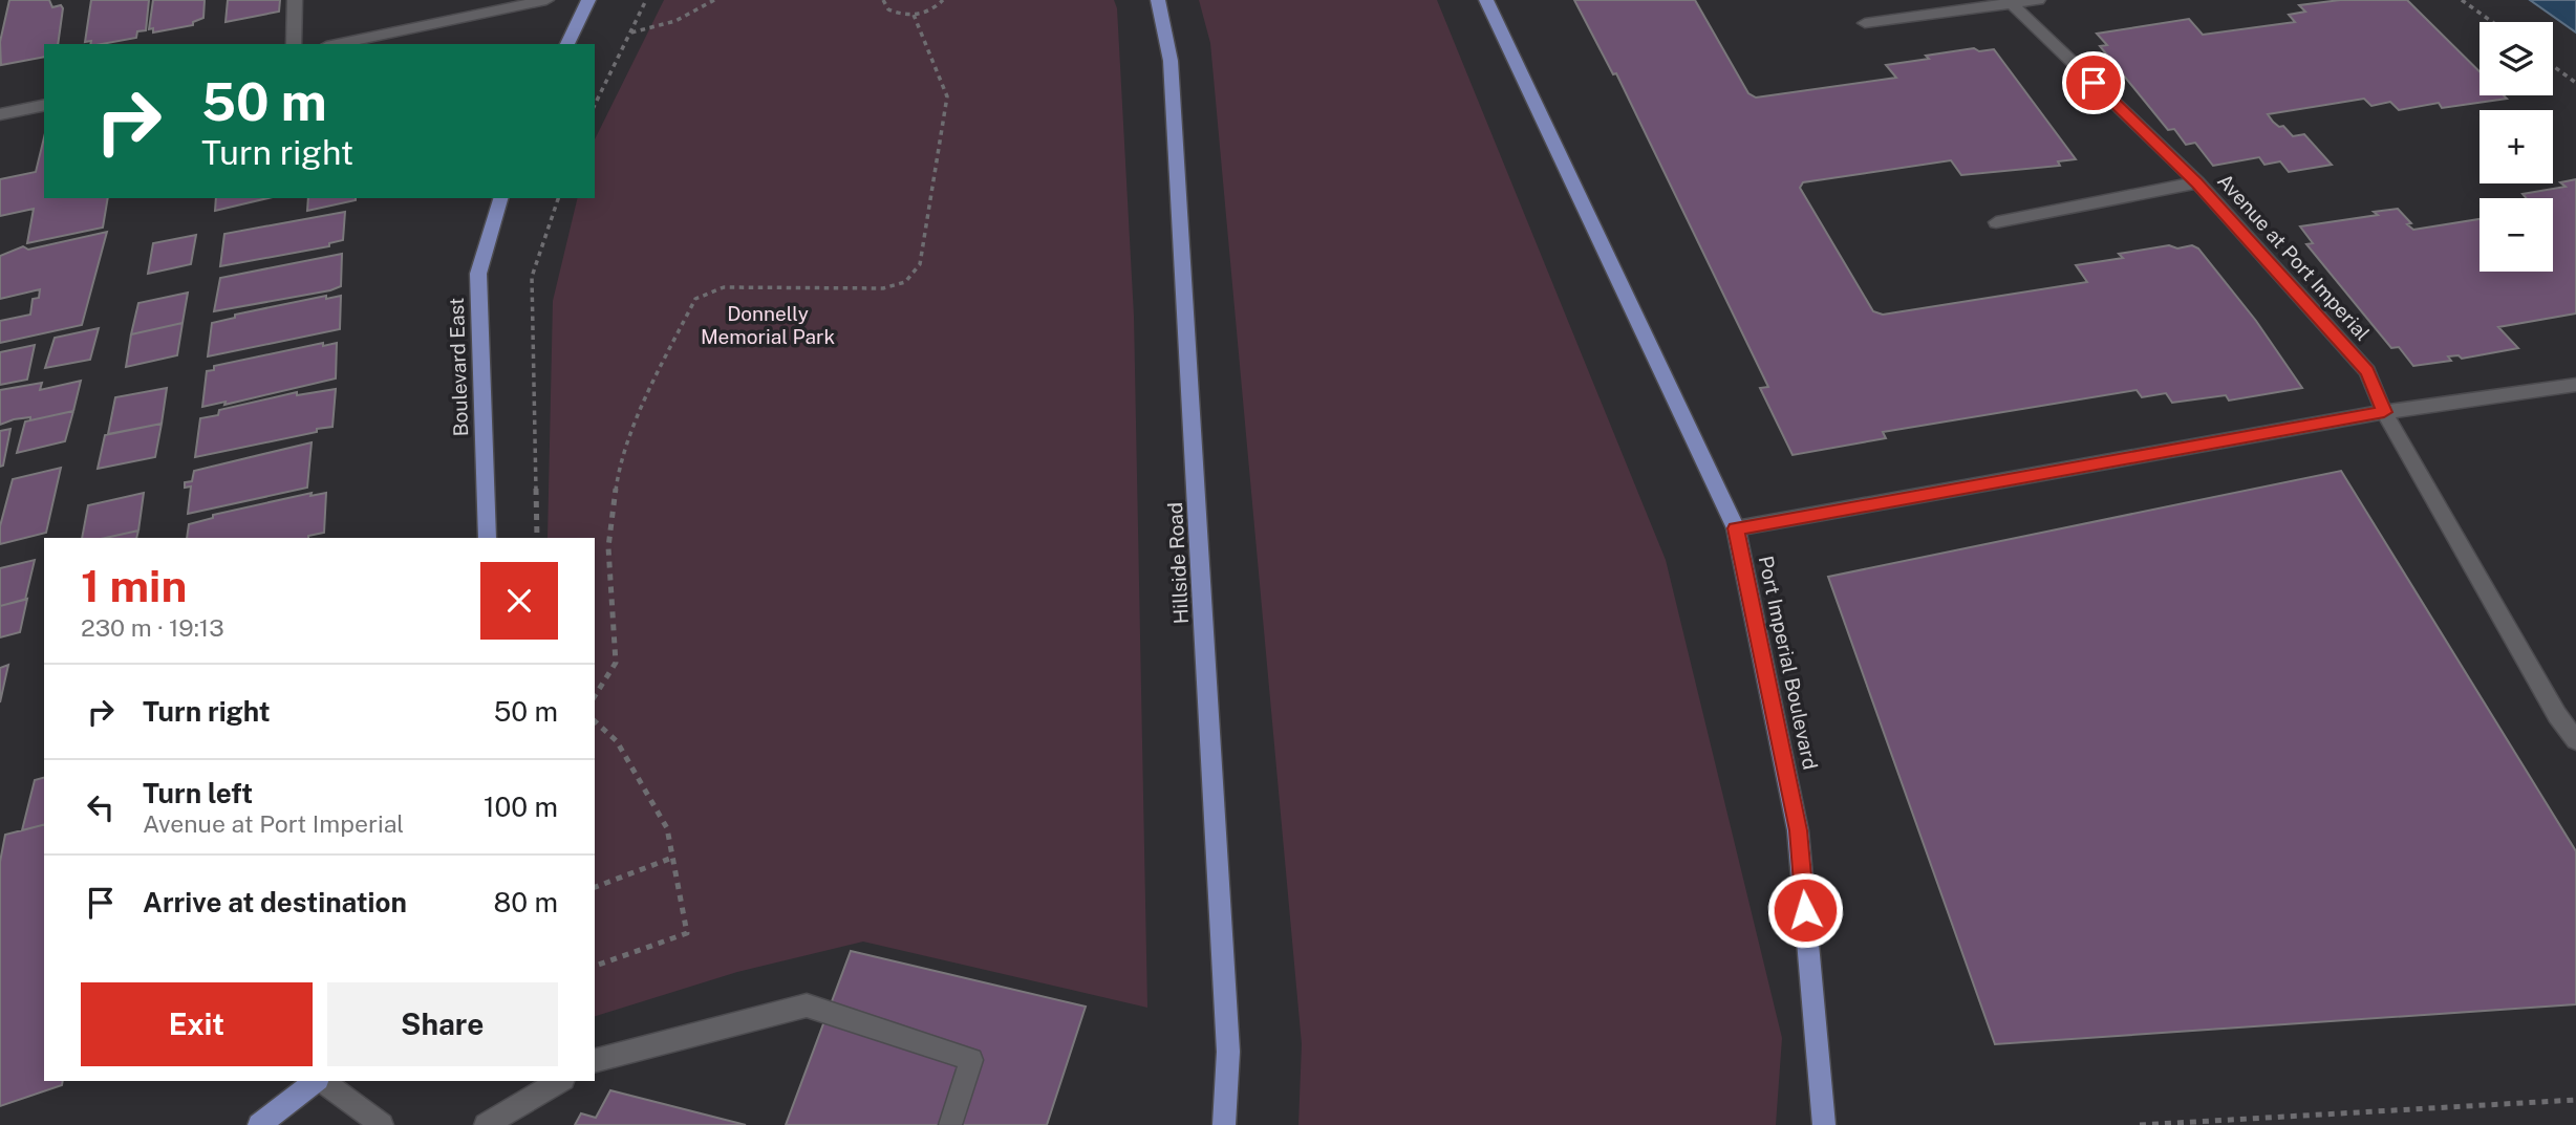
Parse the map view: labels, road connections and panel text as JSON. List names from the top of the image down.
{
  "streets": {
    "main road": ["Boulevard East", "Hillside Road", "Port Imperial Boulevard"],
    "street": ["Avenue at Port Imperial"]
  },
  "parks": ["Donnelly Memorial Park"],
  "page": {
    "map_buttons": ["+", "−"],
    "turn": ["50 m", "Turn right"],
    "heading": ["1 min", "230 m · 19:13"],
    "list": [
      {
        "name": "Turn right",
        "value": "50 m"
      },
      {
        "name": "Turn left",
        "note": "Avenue at Port Imperial",
        "value": "100 m"
      },
      {
        "name": "Arrive at destination",
        "value": "80 m"
      }
    ],
    "buttons": ["Exit", "Share"]
  }
}
